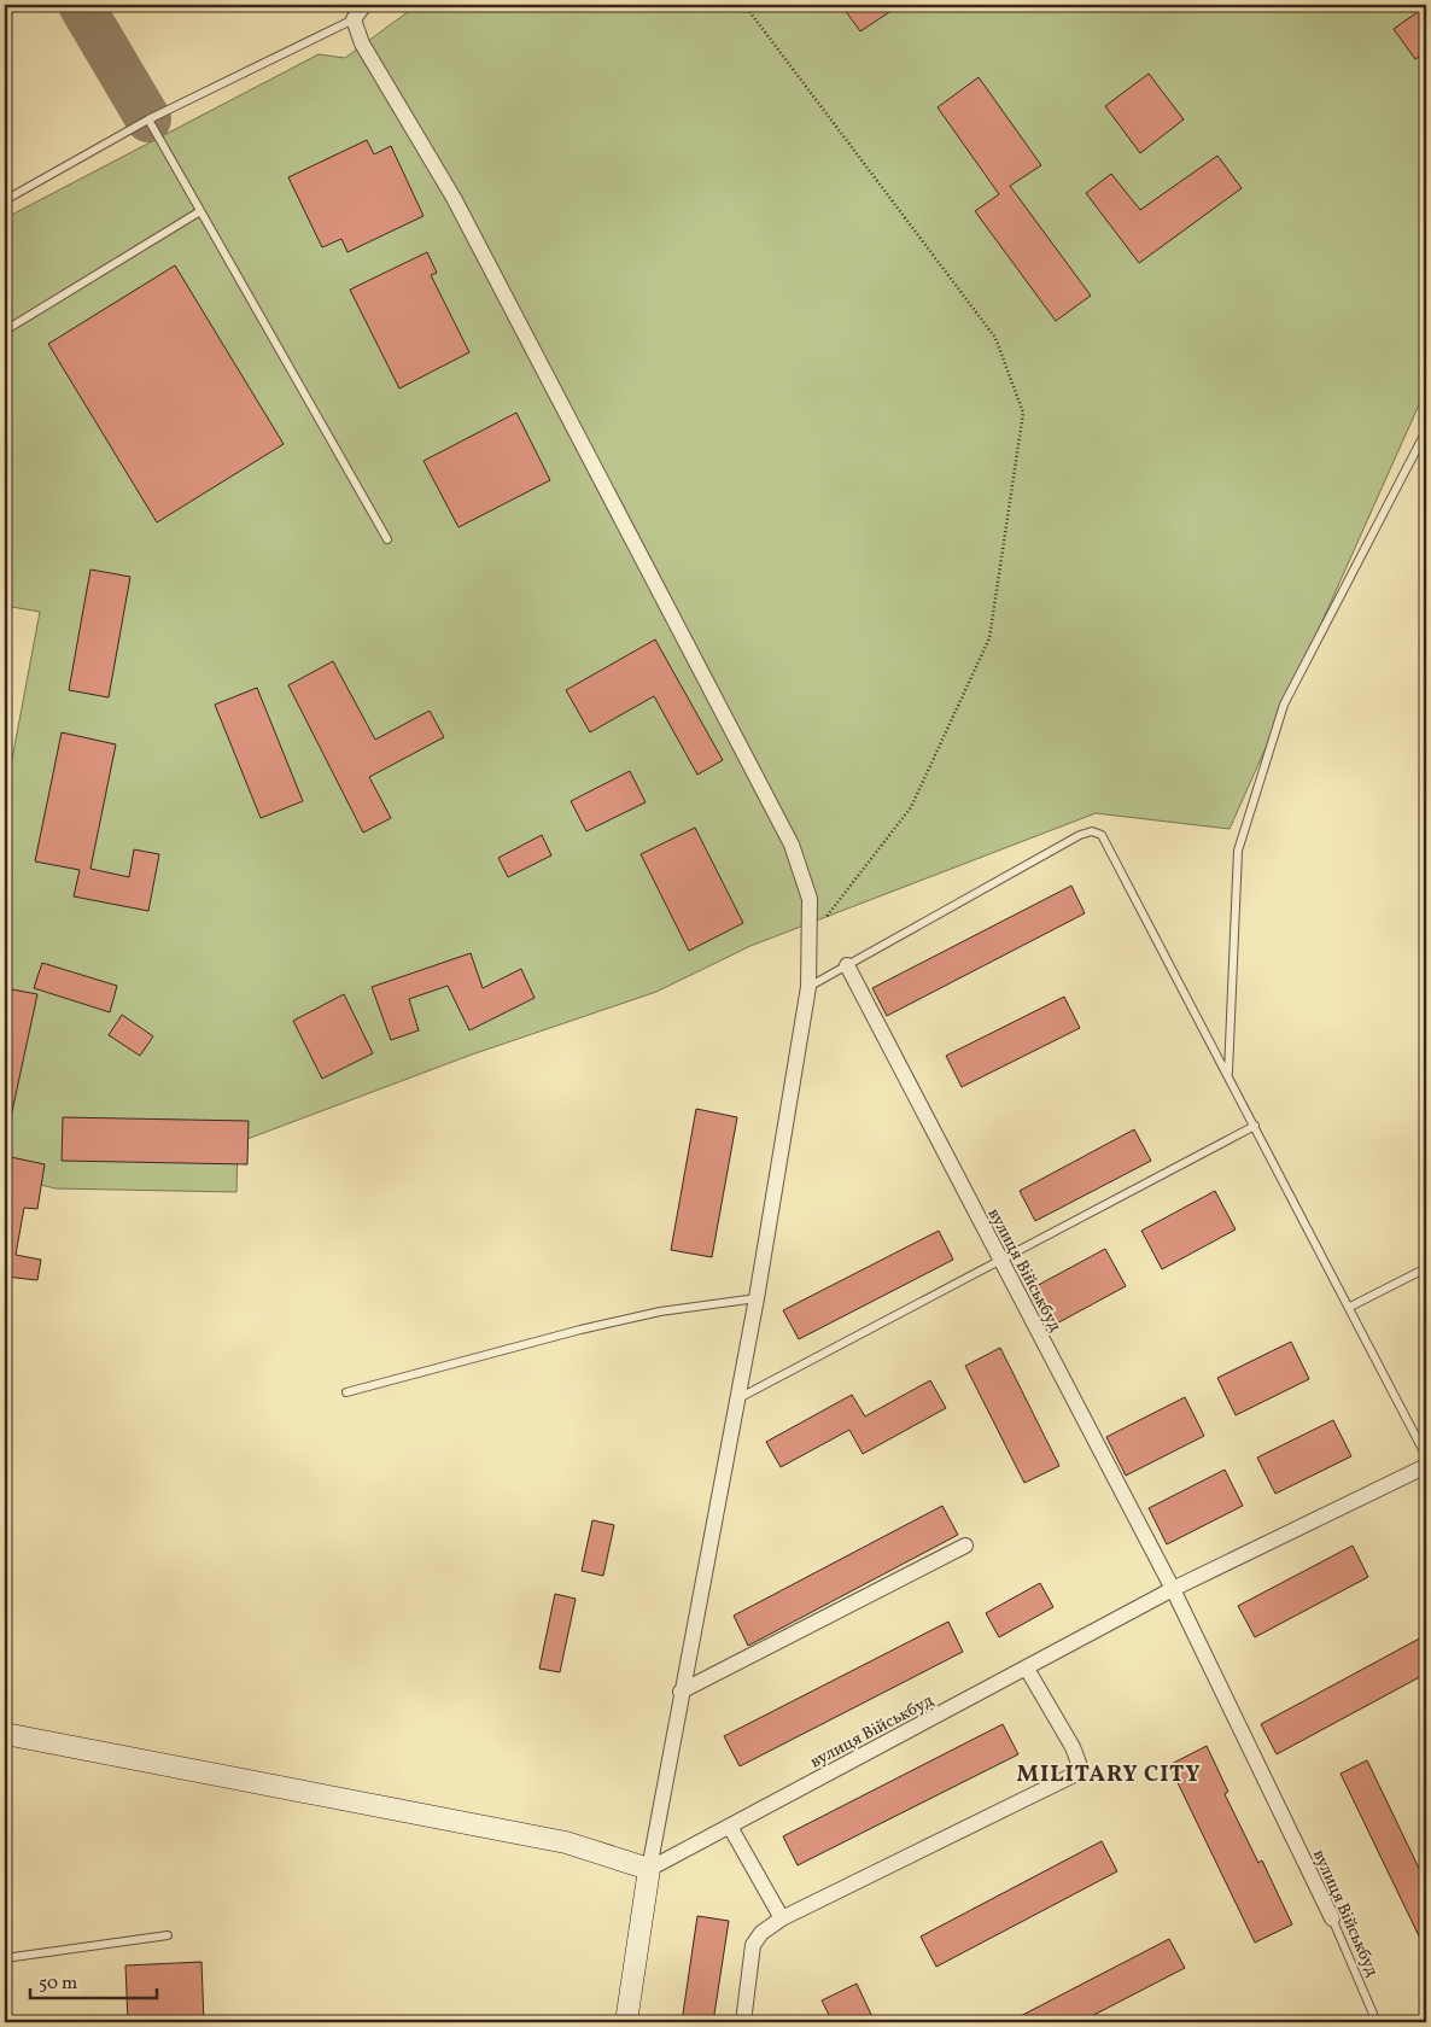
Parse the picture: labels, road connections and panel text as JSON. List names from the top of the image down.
{
  "streets": {
    "street": ["вулиця Військбуд"]
  },
  "districts": ["MILITARY CITY"],
  "scale_bar": "50 m"
}
